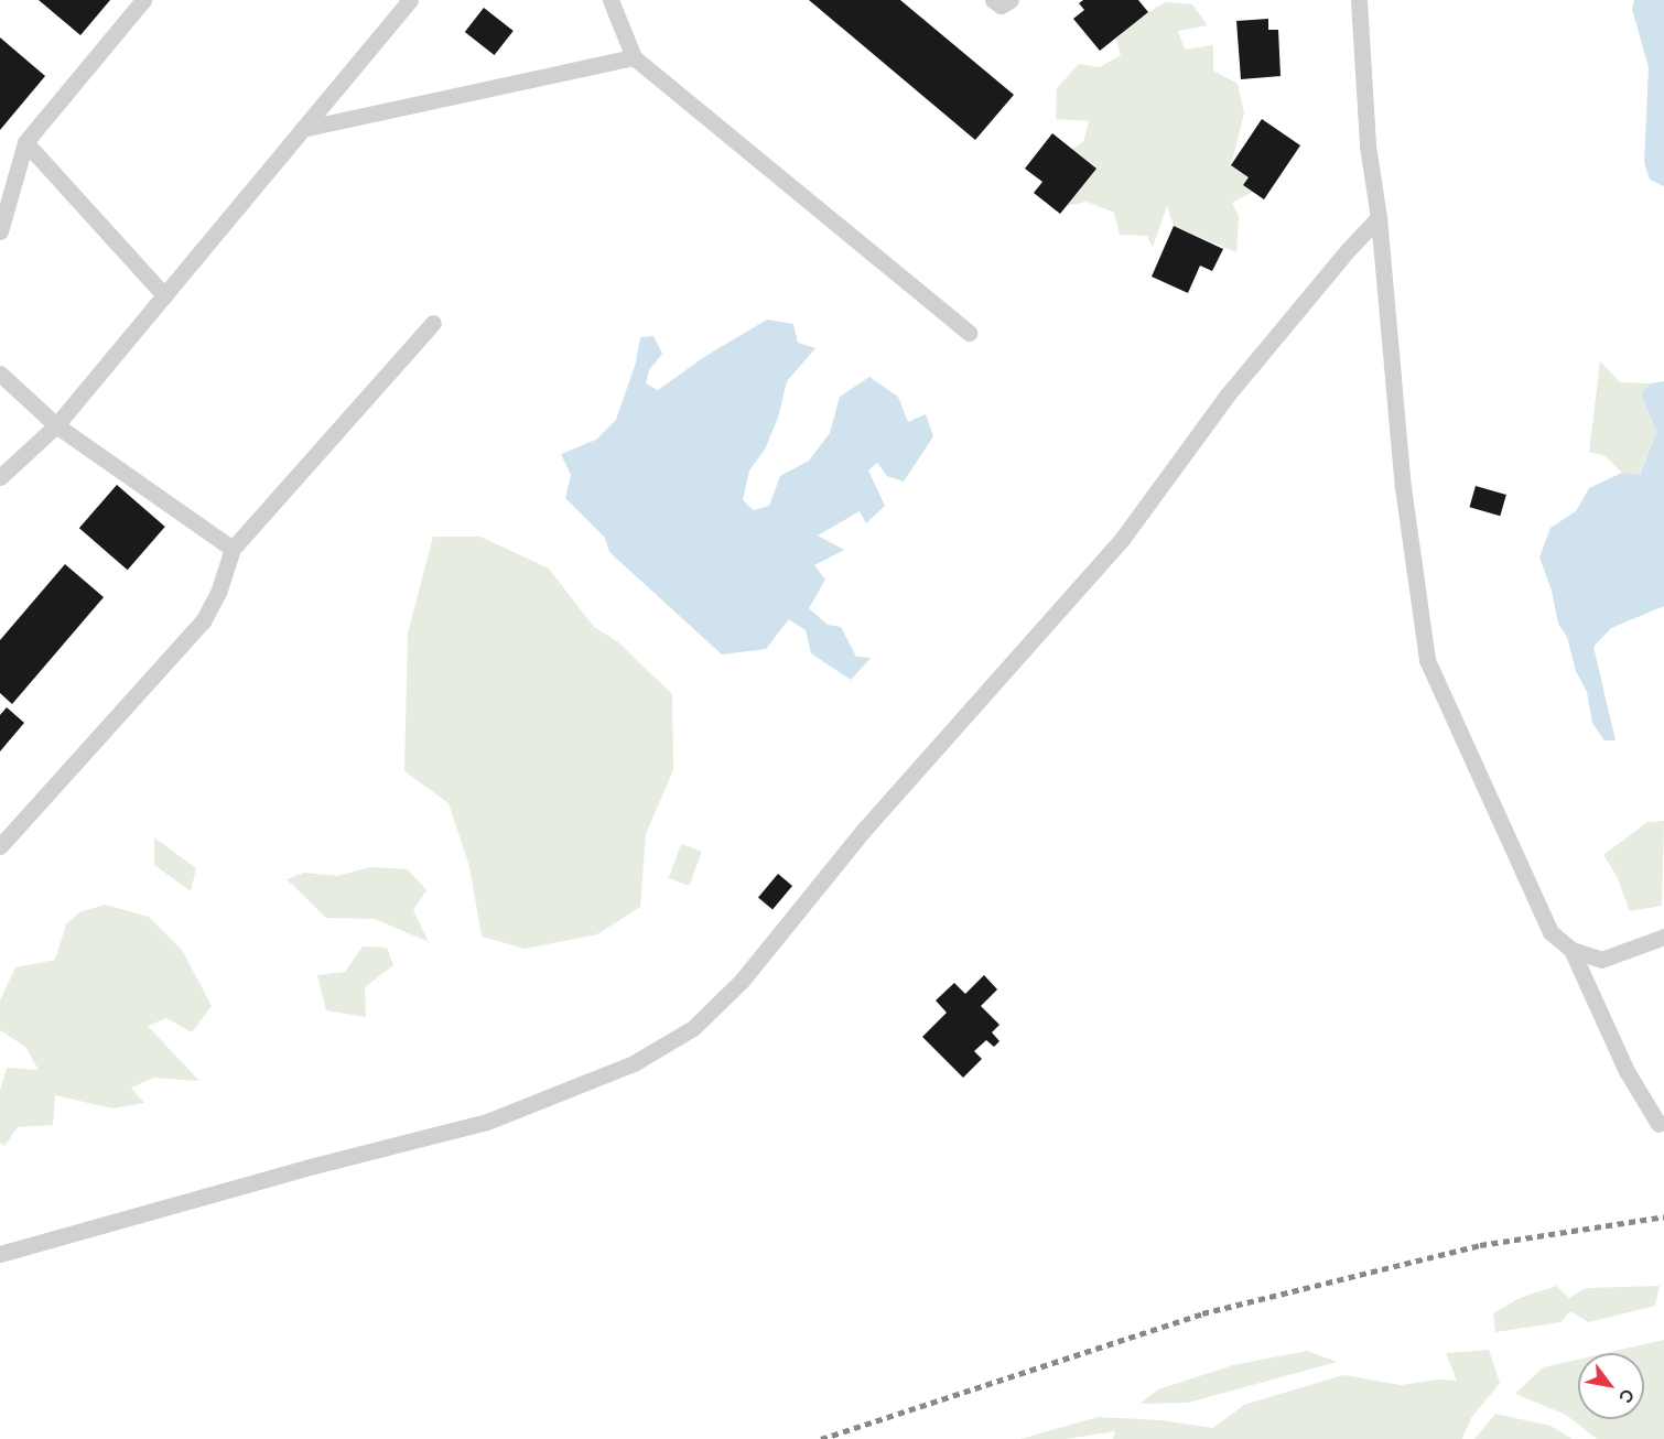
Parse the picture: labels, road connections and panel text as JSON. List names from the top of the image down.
{
  "north": "bottom right"
}
